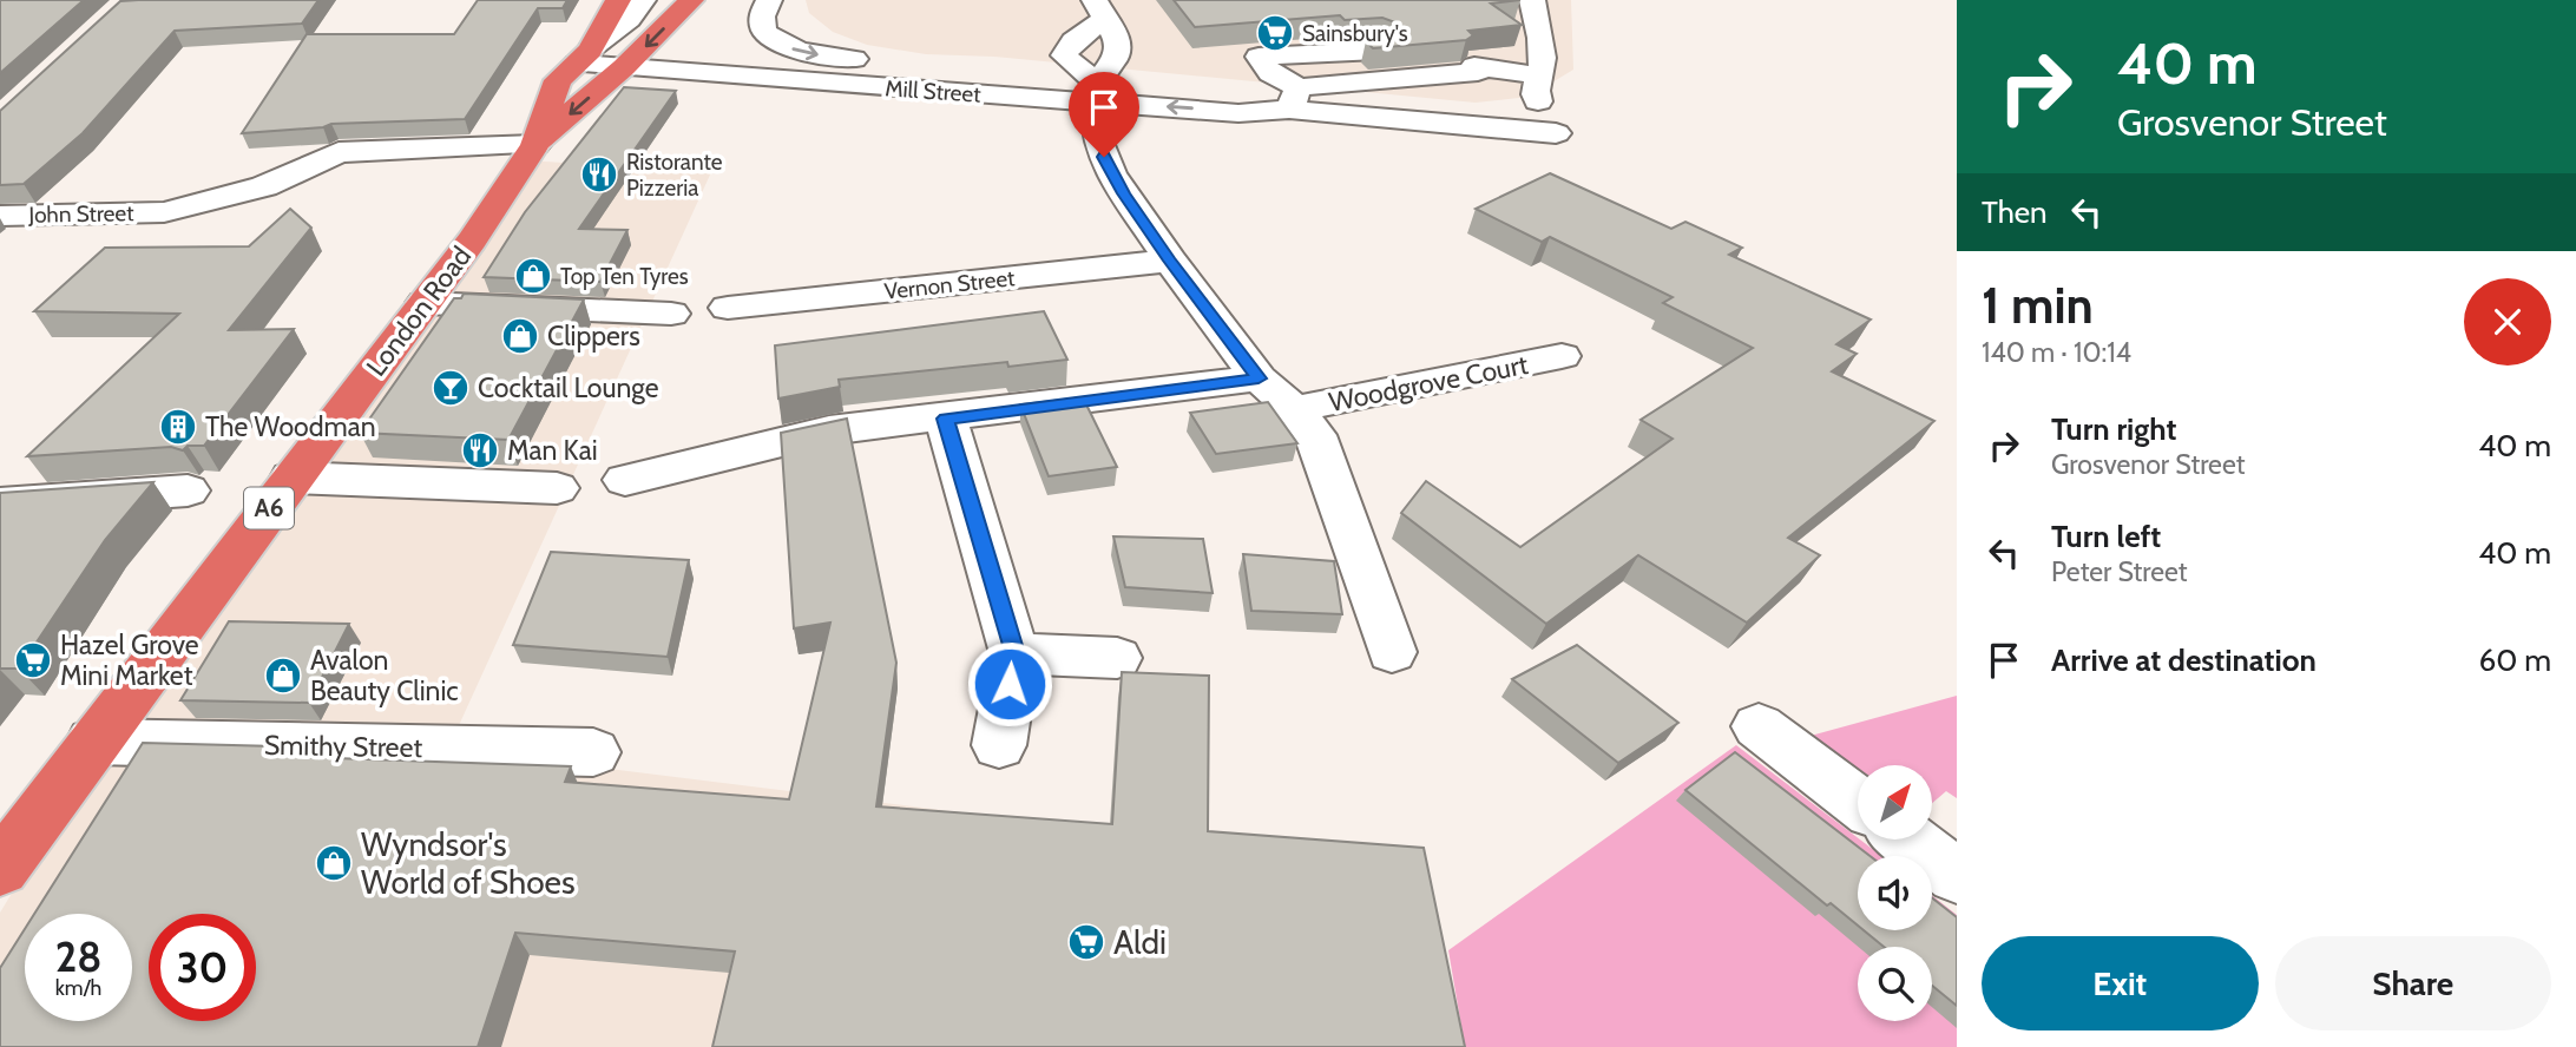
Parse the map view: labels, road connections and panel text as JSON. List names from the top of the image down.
{
  "streets": {
    "highway": ["London Road", "A6"],
    "street": [
      "Mill Street",
      "John Street",
      "Vernon Street",
      "Woodgrove Court",
      "Smithy Street"
    ]
  },
  "crossings": [
    ["Mill Street", "London Road"],
    ["Mill Street", "A6"],
    ["John Street", "London Road"],
    ["London Road", "A6"],
    ["London Road", "Smithy Street"]
  ],
  "places": {
    "supermarket": ["Sainsbury's", "Hazel Grove Mini Market", "Aldi"],
    "restaurant": ["Ristorante Pizzeria", "Man Kai"],
    "shop": [
      "Top Ten Tyres",
      "Clippers",
      "Avalon Beauty Clinic",
      "Wyndsor's World of Shoes"
    ],
    "bar": ["Cocktail Lounge"],
    "building": ["The Woodman"]
  },
  "north": "top right",
  "page": {
    "turn": ["40 m", "Grosvenor Street"],
    "then": "Then",
    "heading": ["1 min", "140 m · 10:14"],
    "list": [
      {
        "name": "Turn right",
        "note": "Grosvenor Street",
        "value": "40 m"
      },
      {
        "name": "Turn left",
        "note": "Peter Street",
        "value": "40 m"
      },
      {
        "name": "Arrive at destination",
        "value": "60 m"
      }
    ],
    "speed": "28 km/h",
    "limit": "30",
    "buttons": ["Exit", "Share"]
  }
}
